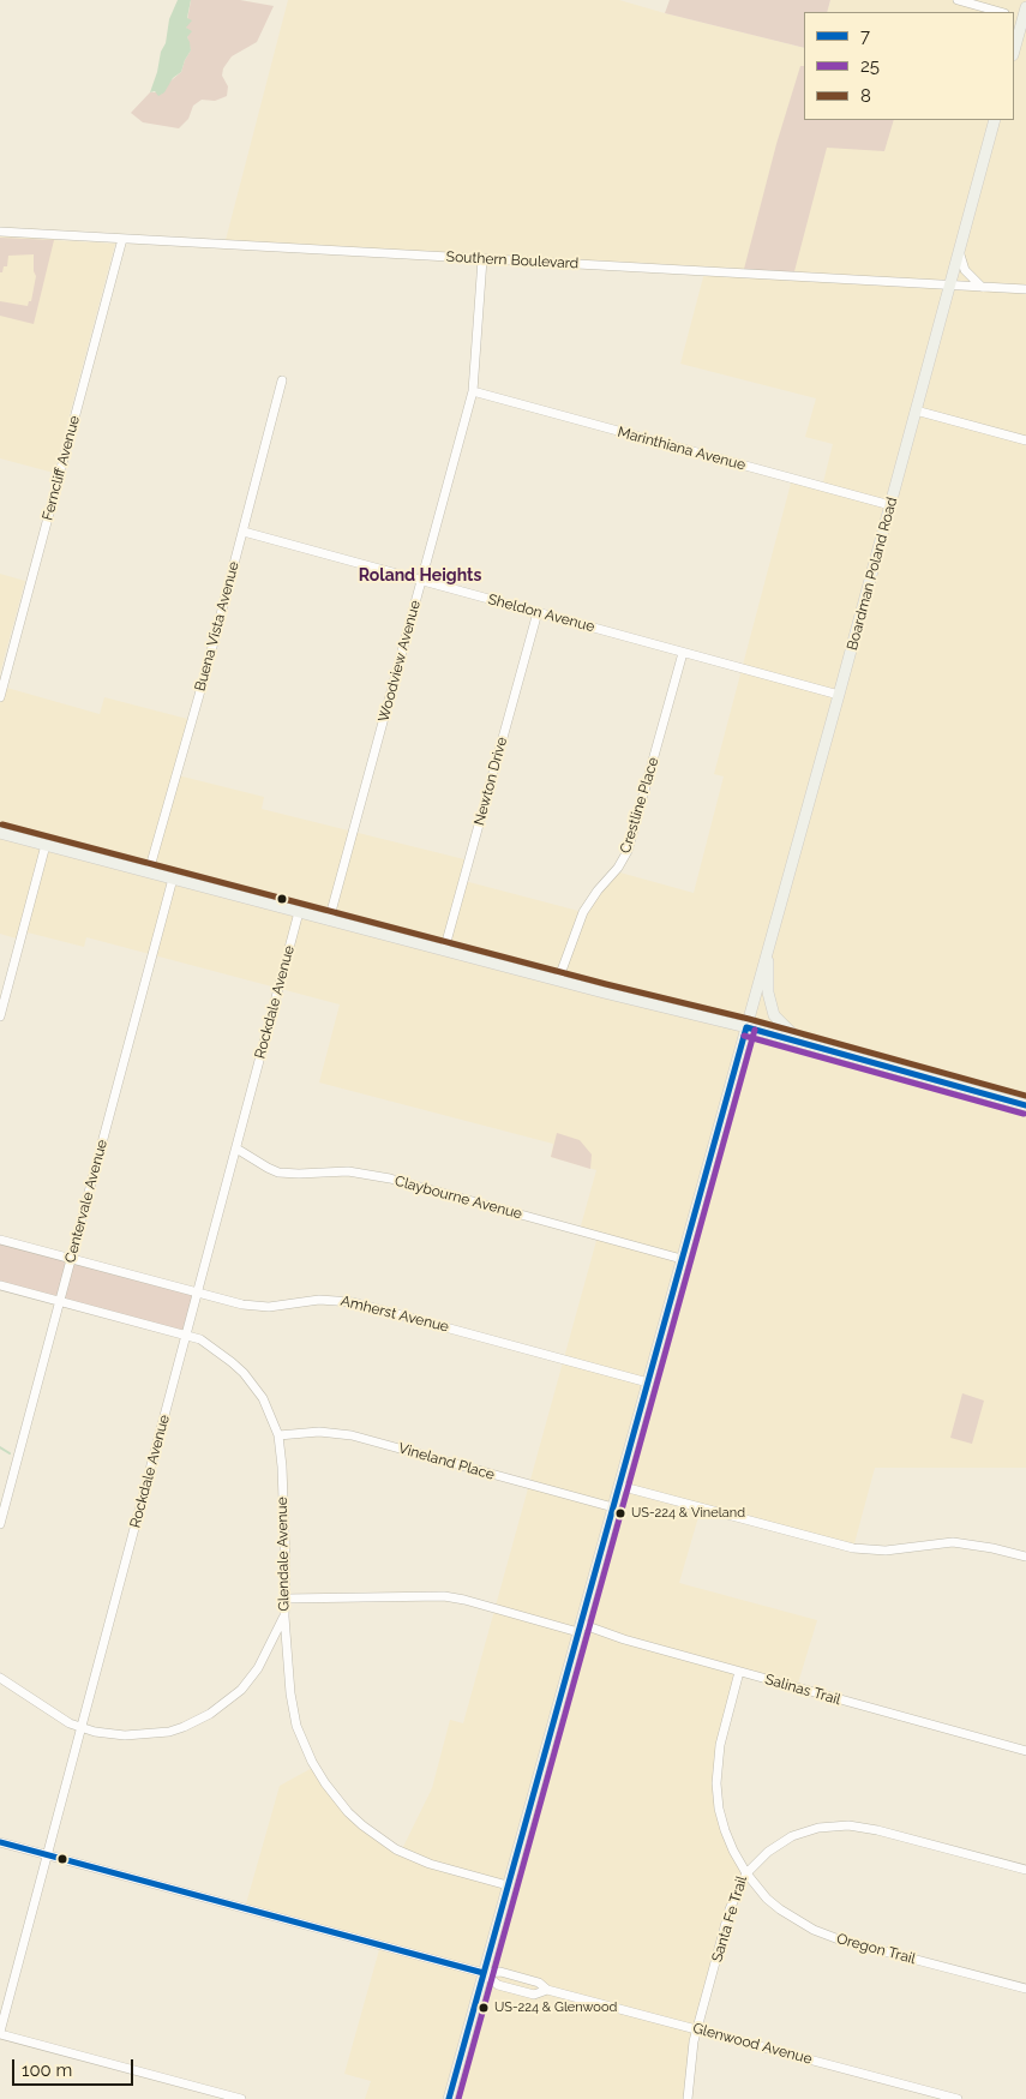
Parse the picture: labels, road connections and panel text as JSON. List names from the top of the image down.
{
  "streets": {
    "main road": ["Boardman Poland Road"],
    "street": [
      "Southern Boulevard",
      "Marinthiana Avenue",
      "Ferncliff Avenue",
      "Sheldon Avenue",
      "Buena Vista Avenue",
      "Woodview Avenue",
      "Newton Drive",
      "Crestline Place",
      "Rockdale Avenue",
      "Claybourne Avenue",
      "Centervale Avenue",
      "Amherst Avenue",
      "Vineland Place",
      "Glendale Avenue",
      "Salinas Trail",
      "Santa Fe Trail",
      "Oregon Trail",
      "Glenwood Avenue"
    ]
  },
  "crossings": [
    ["Southern Boulevard", "Ferncliff Avenue"],
    ["Southern Boulevard", "Boardman Poland Road"],
    ["Southern Boulevard", "Woodview Avenue"],
    ["Marinthiana Avenue", "Boardman Poland Road"],
    ["Marinthiana Avenue", "Woodview Avenue"],
    ["Boardman Poland Road", "Sheldon Avenue"],
    ["Boardman Poland Road", "Claybourne Avenue"],
    ["Boardman Poland Road", "Amherst Avenue"],
    ["Boardman Poland Road", "Vineland Place"],
    ["Boardman Poland Road", "Glendale Avenue"],
    ["Boardman Poland Road", "Salinas Trail"],
    ["Boardman Poland Road", "Glenwood Avenue"],
    ["Sheldon Avenue", "Buena Vista Avenue"],
    ["Sheldon Avenue", "Woodview Avenue"],
    ["Sheldon Avenue", "Newton Drive"],
    ["Sheldon Avenue", "Crestline Place"],
    ["Rockdale Avenue", "Claybourne Avenue"],
    ["Rockdale Avenue", "Amherst Avenue"],
    ["Rockdale Avenue", "Glendale Avenue"],
    ["Rockdale Avenue", "Glenwood Avenue"],
    ["Centervale Avenue", "Amherst Avenue"],
    ["Centervale Avenue", "Glendale Avenue"],
    ["Vineland Place", "Glendale Avenue"],
    ["Glendale Avenue", "Salinas Trail"],
    ["Salinas Trail", "Santa Fe Trail"],
    ["Santa Fe Trail", "Oregon Trail"],
    ["Santa Fe Trail", "Glenwood Avenue"]
  ],
  "districts": ["Roland Heights"],
  "places": ["US-224 & Vineland", "US-224 & Glenwood"],
  "lines": ["transit line 8", "transit line 7", "transit line 25"],
  "legend": ["7", "25", "8"],
  "scale_bar": "100 m"
}
